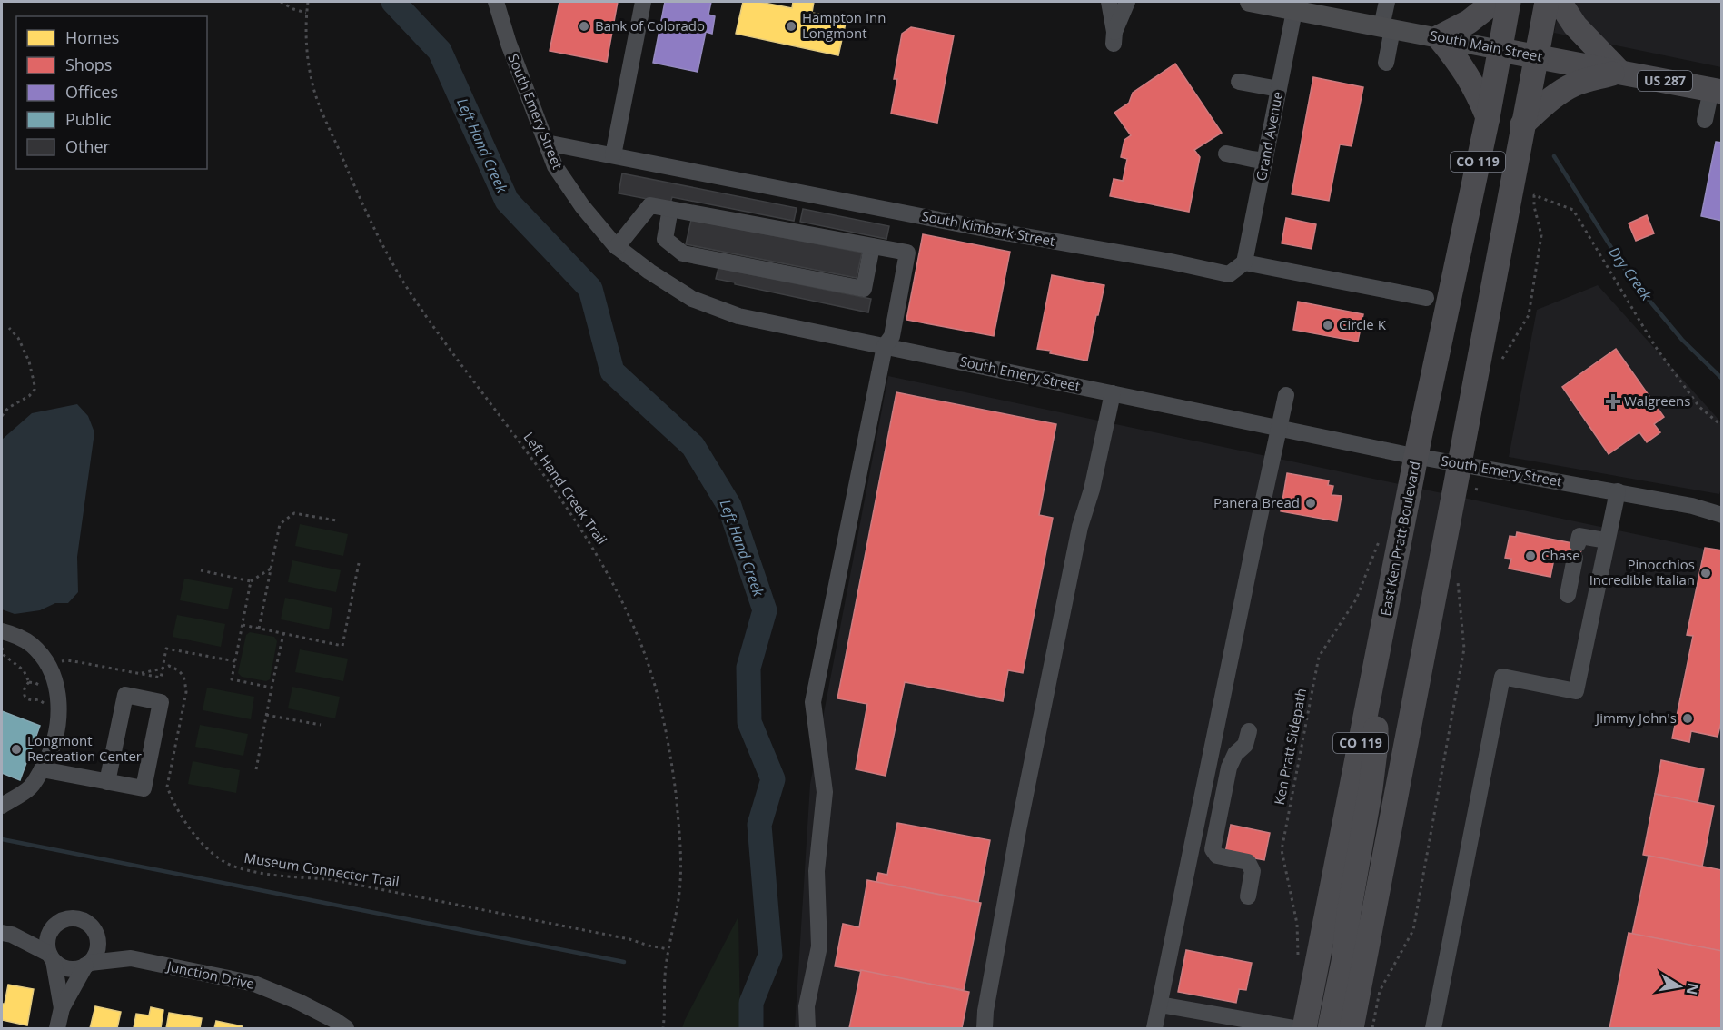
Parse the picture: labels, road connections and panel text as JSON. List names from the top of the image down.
{
  "streets": {
    "highway": [
      "South Main Street",
      "US 287",
      "CO 119",
      "East Ken Pratt Boulevard"
    ],
    "street": [
      "South Emery Street",
      "Grand Avenue",
      "South Kimbark Street",
      "Junction Drive"
    ],
    "path": ["Left Hand Creek Trail", "Ken Pratt Sidepath", "Museum Connector Trail"]
  },
  "crossings": [
    ["South Main Street", "Grand Avenue"],
    ["South Main Street", "CO 119"],
    ["South Main Street", "East Ken Pratt Boulevard"],
    ["South Emery Street", "CO 119"],
    ["South Emery Street", "South Kimbark Street"],
    ["South Emery Street", "East Ken Pratt Boulevard"],
    ["Grand Avenue", "South Kimbark Street"],
    ["CO 119", "East Ken Pratt Boulevard"],
    ["Left Hand Creek Trail", "Museum Connector Trail"]
  ],
  "water": ["Left Hand Creek", "Dry Creek"],
  "places": {
    "other": [
      "Bank of Colorado",
      "Hampton Inn Longmont",
      "Circle K",
      "Panera Bread",
      "Chase",
      "Pinocchios Incredible Italian",
      "Jimmy John's",
      "Longmont Recreation Center"
    ],
    "health": ["Walgreens"]
  },
  "legend": [
    "Homes",
    "Shops",
    "Offices",
    "Public",
    "Other"
  ],
  "north": "right"
}
